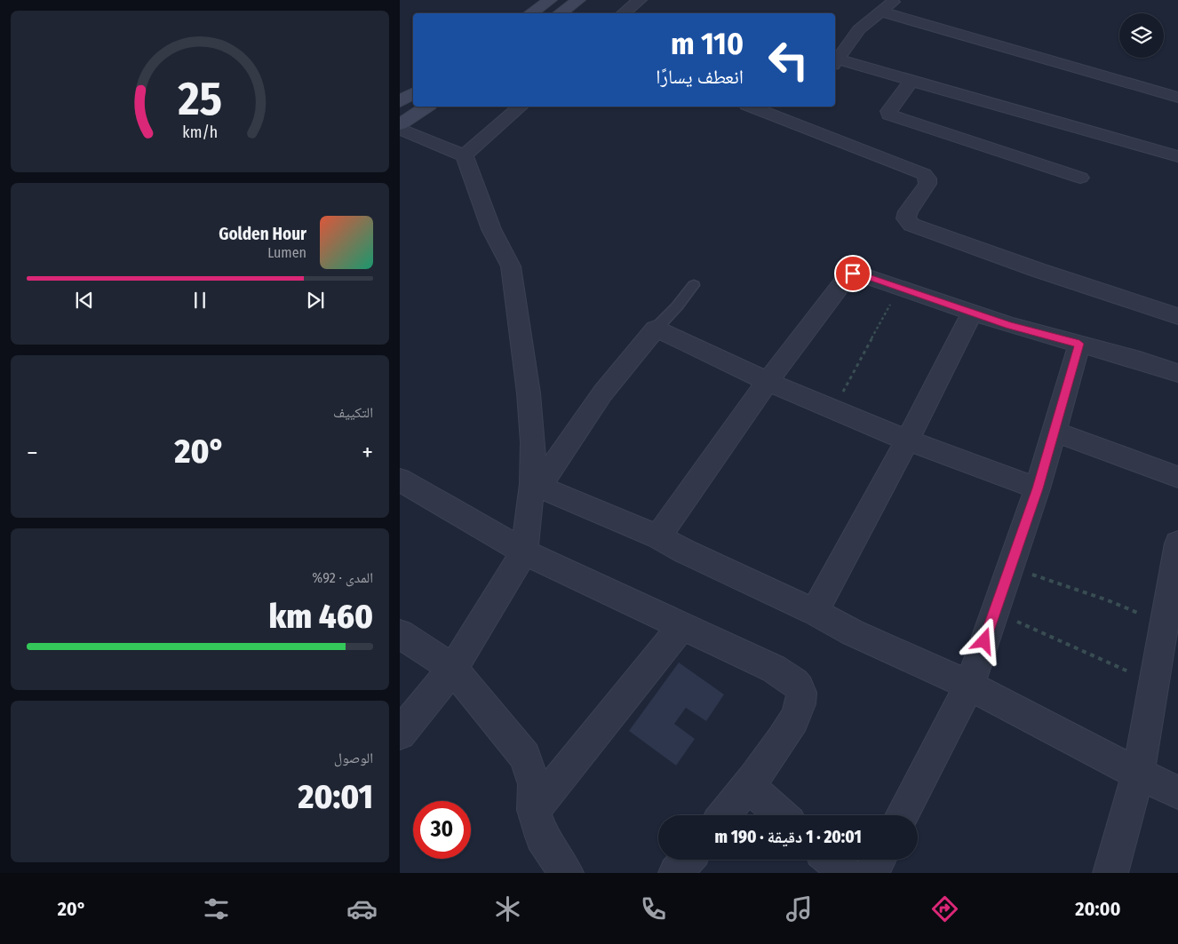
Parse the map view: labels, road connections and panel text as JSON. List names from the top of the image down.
{
  "page": {
    "turn": ["110 m", "انعطف يسارًا"],
    "song": ["Golden Hour", "Lumen"],
    "tile": [
      "التكييف",
      ["المدى · 92%", "460 km"],
      ["الوصول", "20:01"]
    ],
    "heat": ["−", "20°", "+"],
    "limit": "30",
    "trip": "20:01 · 1 دقيقة · 190 m",
    "tabs": ["20:00", "20°"],
    "gauge": ["25", "km/h"]
  }
}
